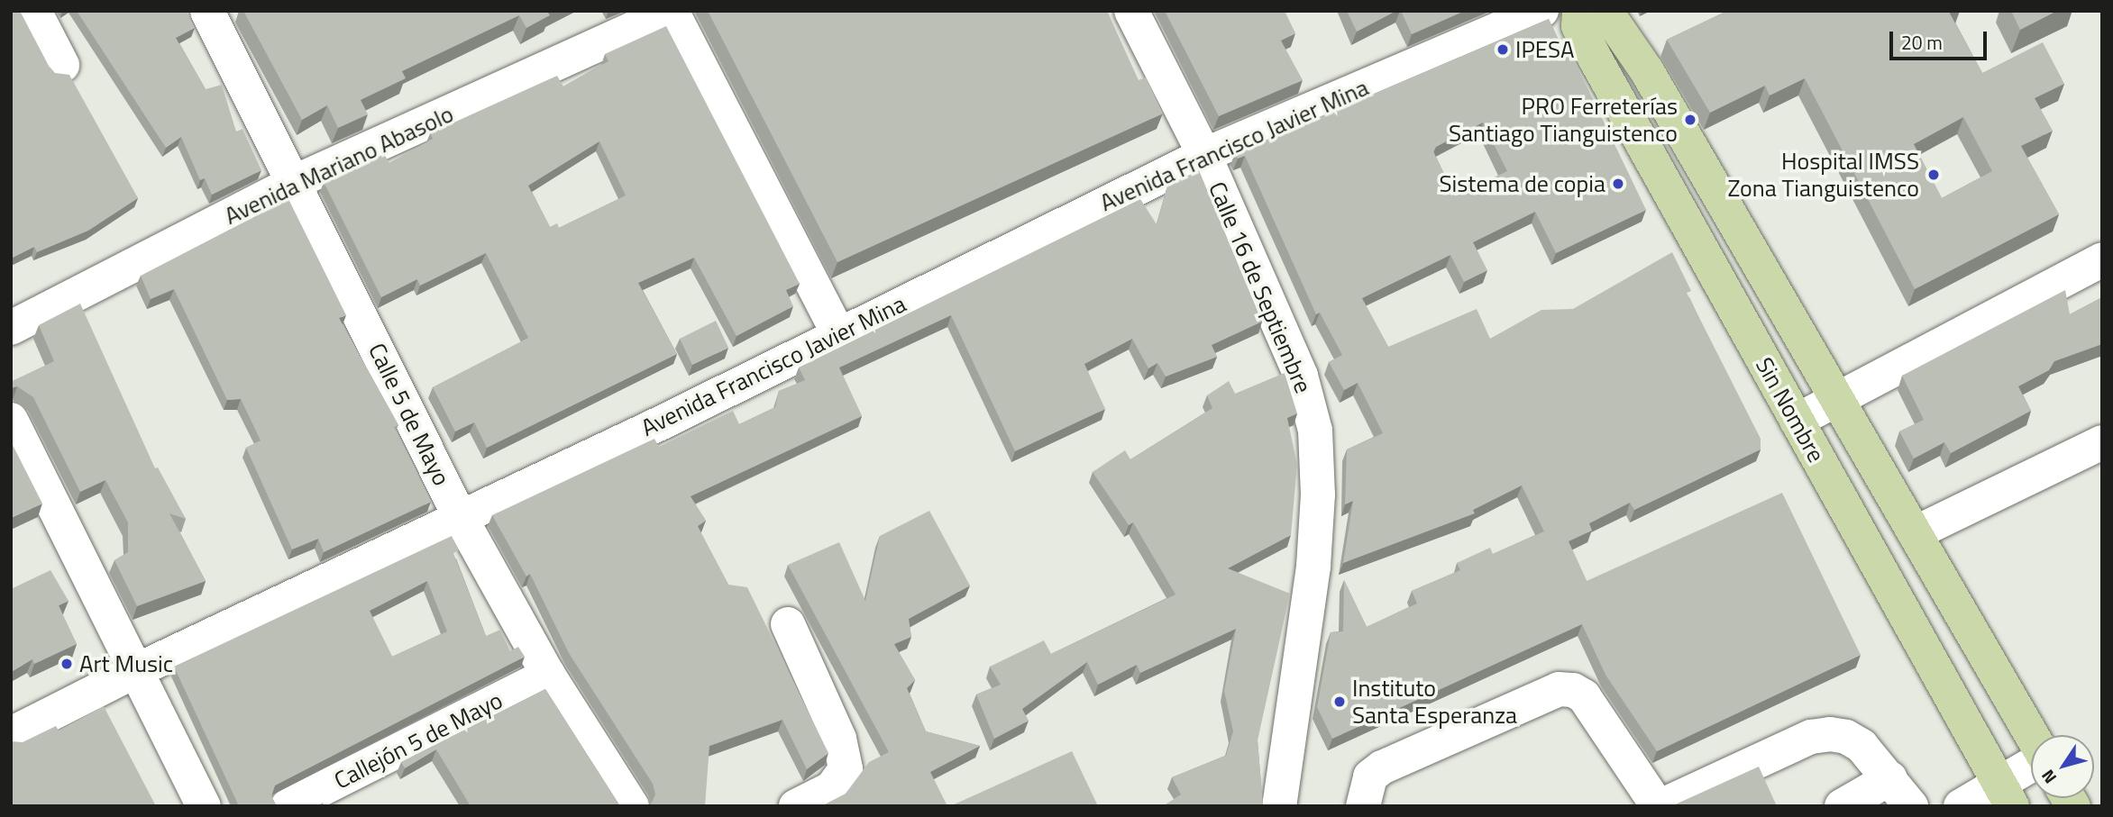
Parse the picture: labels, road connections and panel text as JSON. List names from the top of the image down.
{
  "streets": {
    "main road": ["Sin Nombre"],
    "street": [
      "Avenida Francisco Javier Mina",
      "Avenida Mariano Abasolo",
      "Calle 16 de Septiembre",
      "Calle 5 de Mayo",
      "Callejón 5 de Mayo"
    ]
  },
  "crossings": [
    ["Avenida Francisco Javier Mina", "Calle 16 de Septiembre"],
    ["Avenida Francisco Javier Mina", "Calle 5 de Mayo"],
    ["Avenida Mariano Abasolo", "Calle 5 de Mayo"],
    ["Calle 5 de Mayo", "Callejón 5 de Mayo"]
  ],
  "places": [
    "IPESA",
    "PRO Ferreterías Santiago Tianguistenco",
    "Hospital IMSS Zona Tianguistenco",
    "Sistema de copia",
    "Art Music",
    "Instituto Santa Esperanza"
  ],
  "scale_bar": "20 m",
  "north": "bottom left"
}
